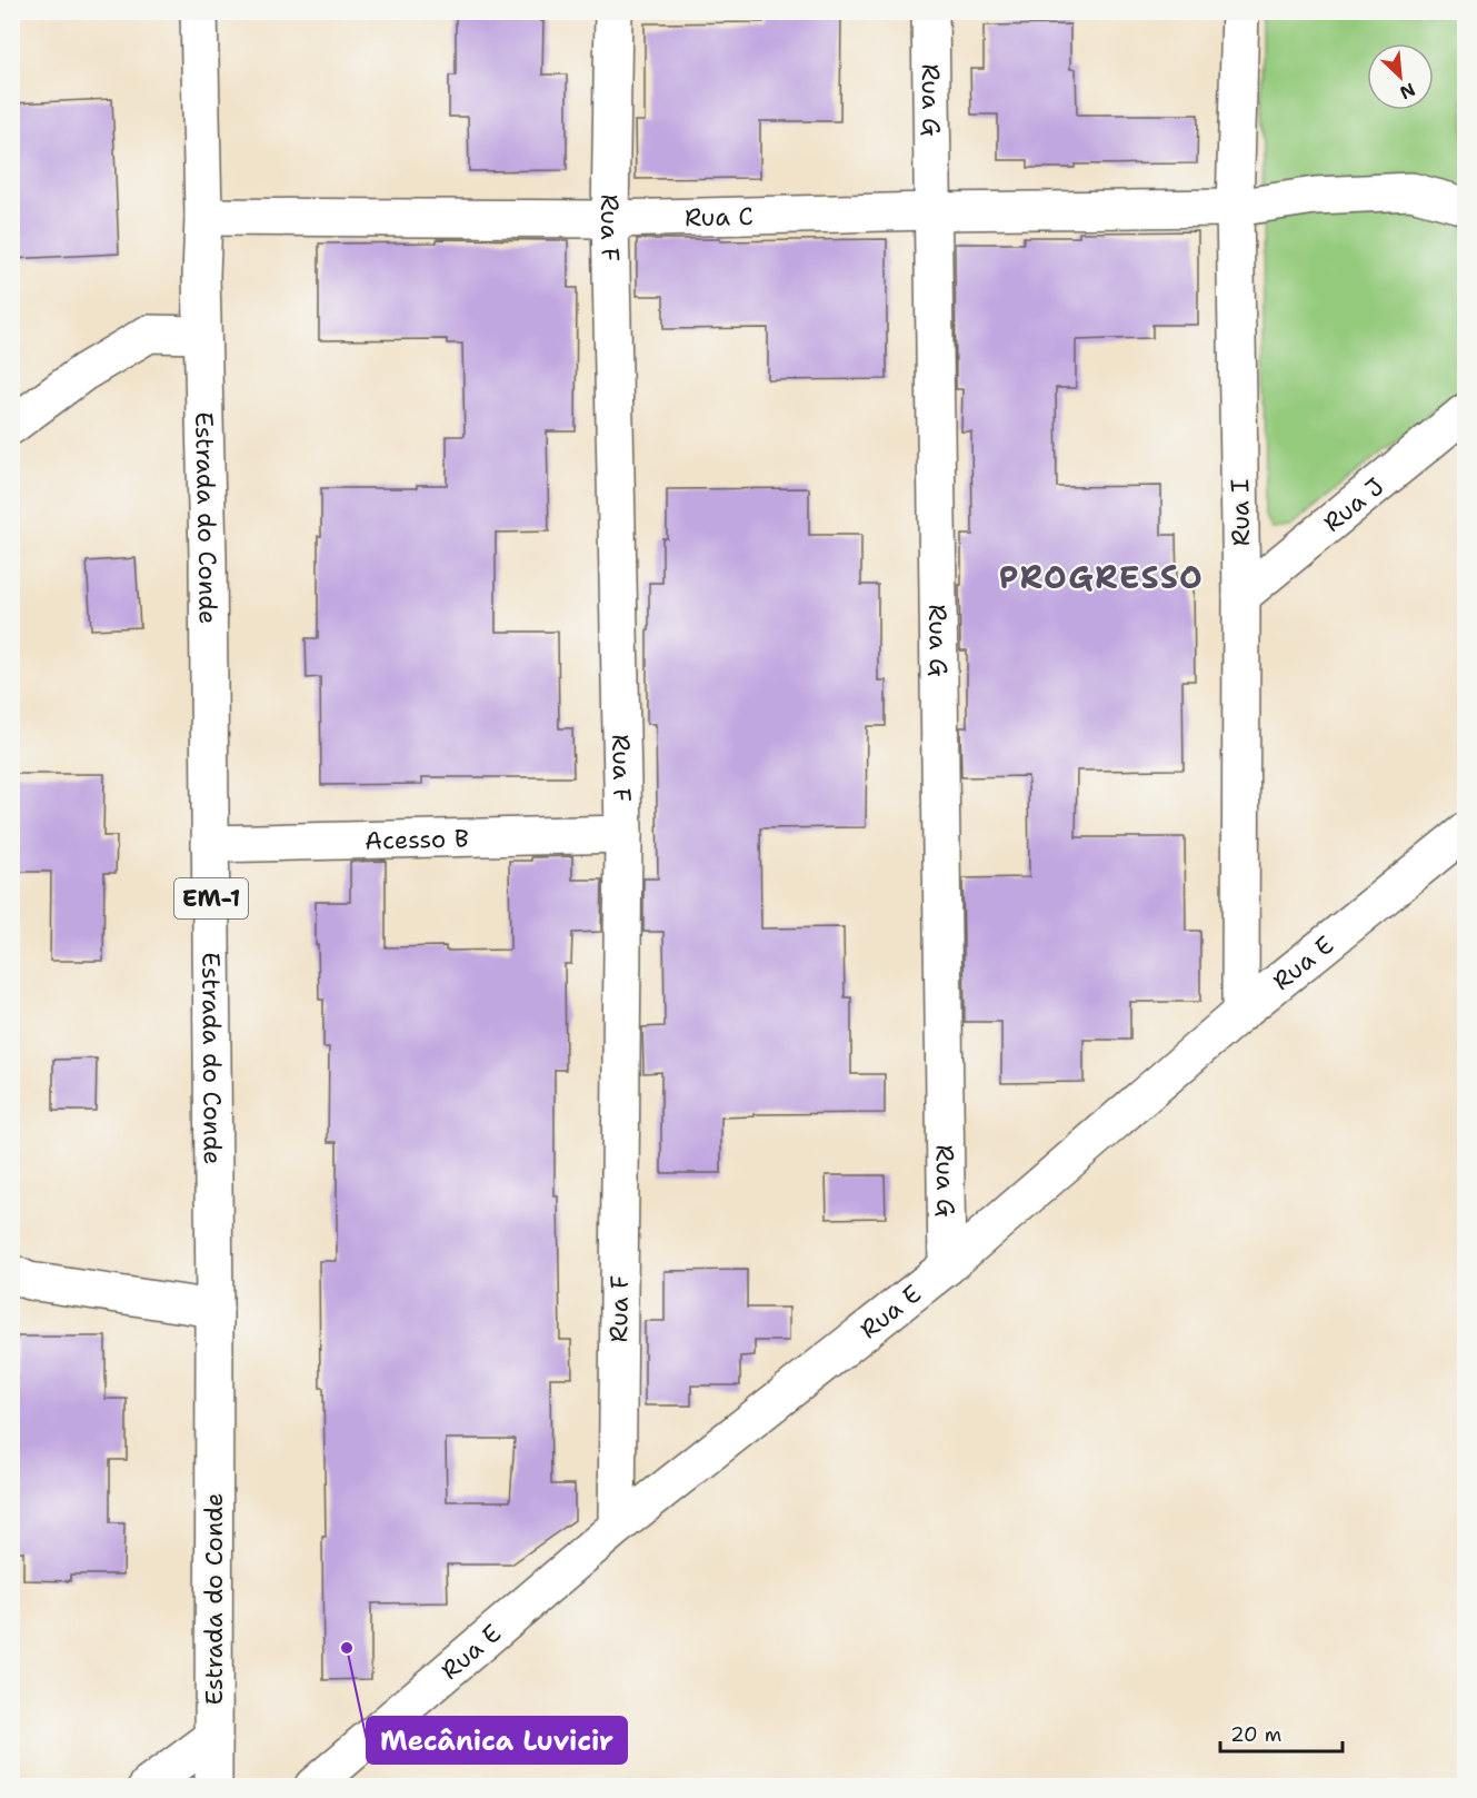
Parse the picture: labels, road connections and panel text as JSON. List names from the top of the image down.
{
  "streets": {
    "street": [
      "Rua G",
      "Rua C",
      "Rua F",
      "Rua J",
      "Rua I",
      "Estrada do Conde",
      "Acesso B",
      "EM-1",
      "Rua E"
    ]
  },
  "crossings": [
    ["Rua G", "Rua C"],
    ["Rua G", "Rua E"],
    ["Rua C", "Rua F"],
    ["Rua C", "Rua I"],
    ["Rua C", "Estrada do Conde"],
    ["Rua F", "Acesso B"],
    ["Rua F", "Rua E"],
    ["Rua J", "Rua I"],
    ["Rua I", "Rua E"],
    ["Estrada do Conde", "Acesso B"]
  ],
  "districts": ["PROGRESSO"],
  "places": ["Mecânica Luvicir"],
  "scale_bar": "20 m",
  "north": "bottom right"
}
